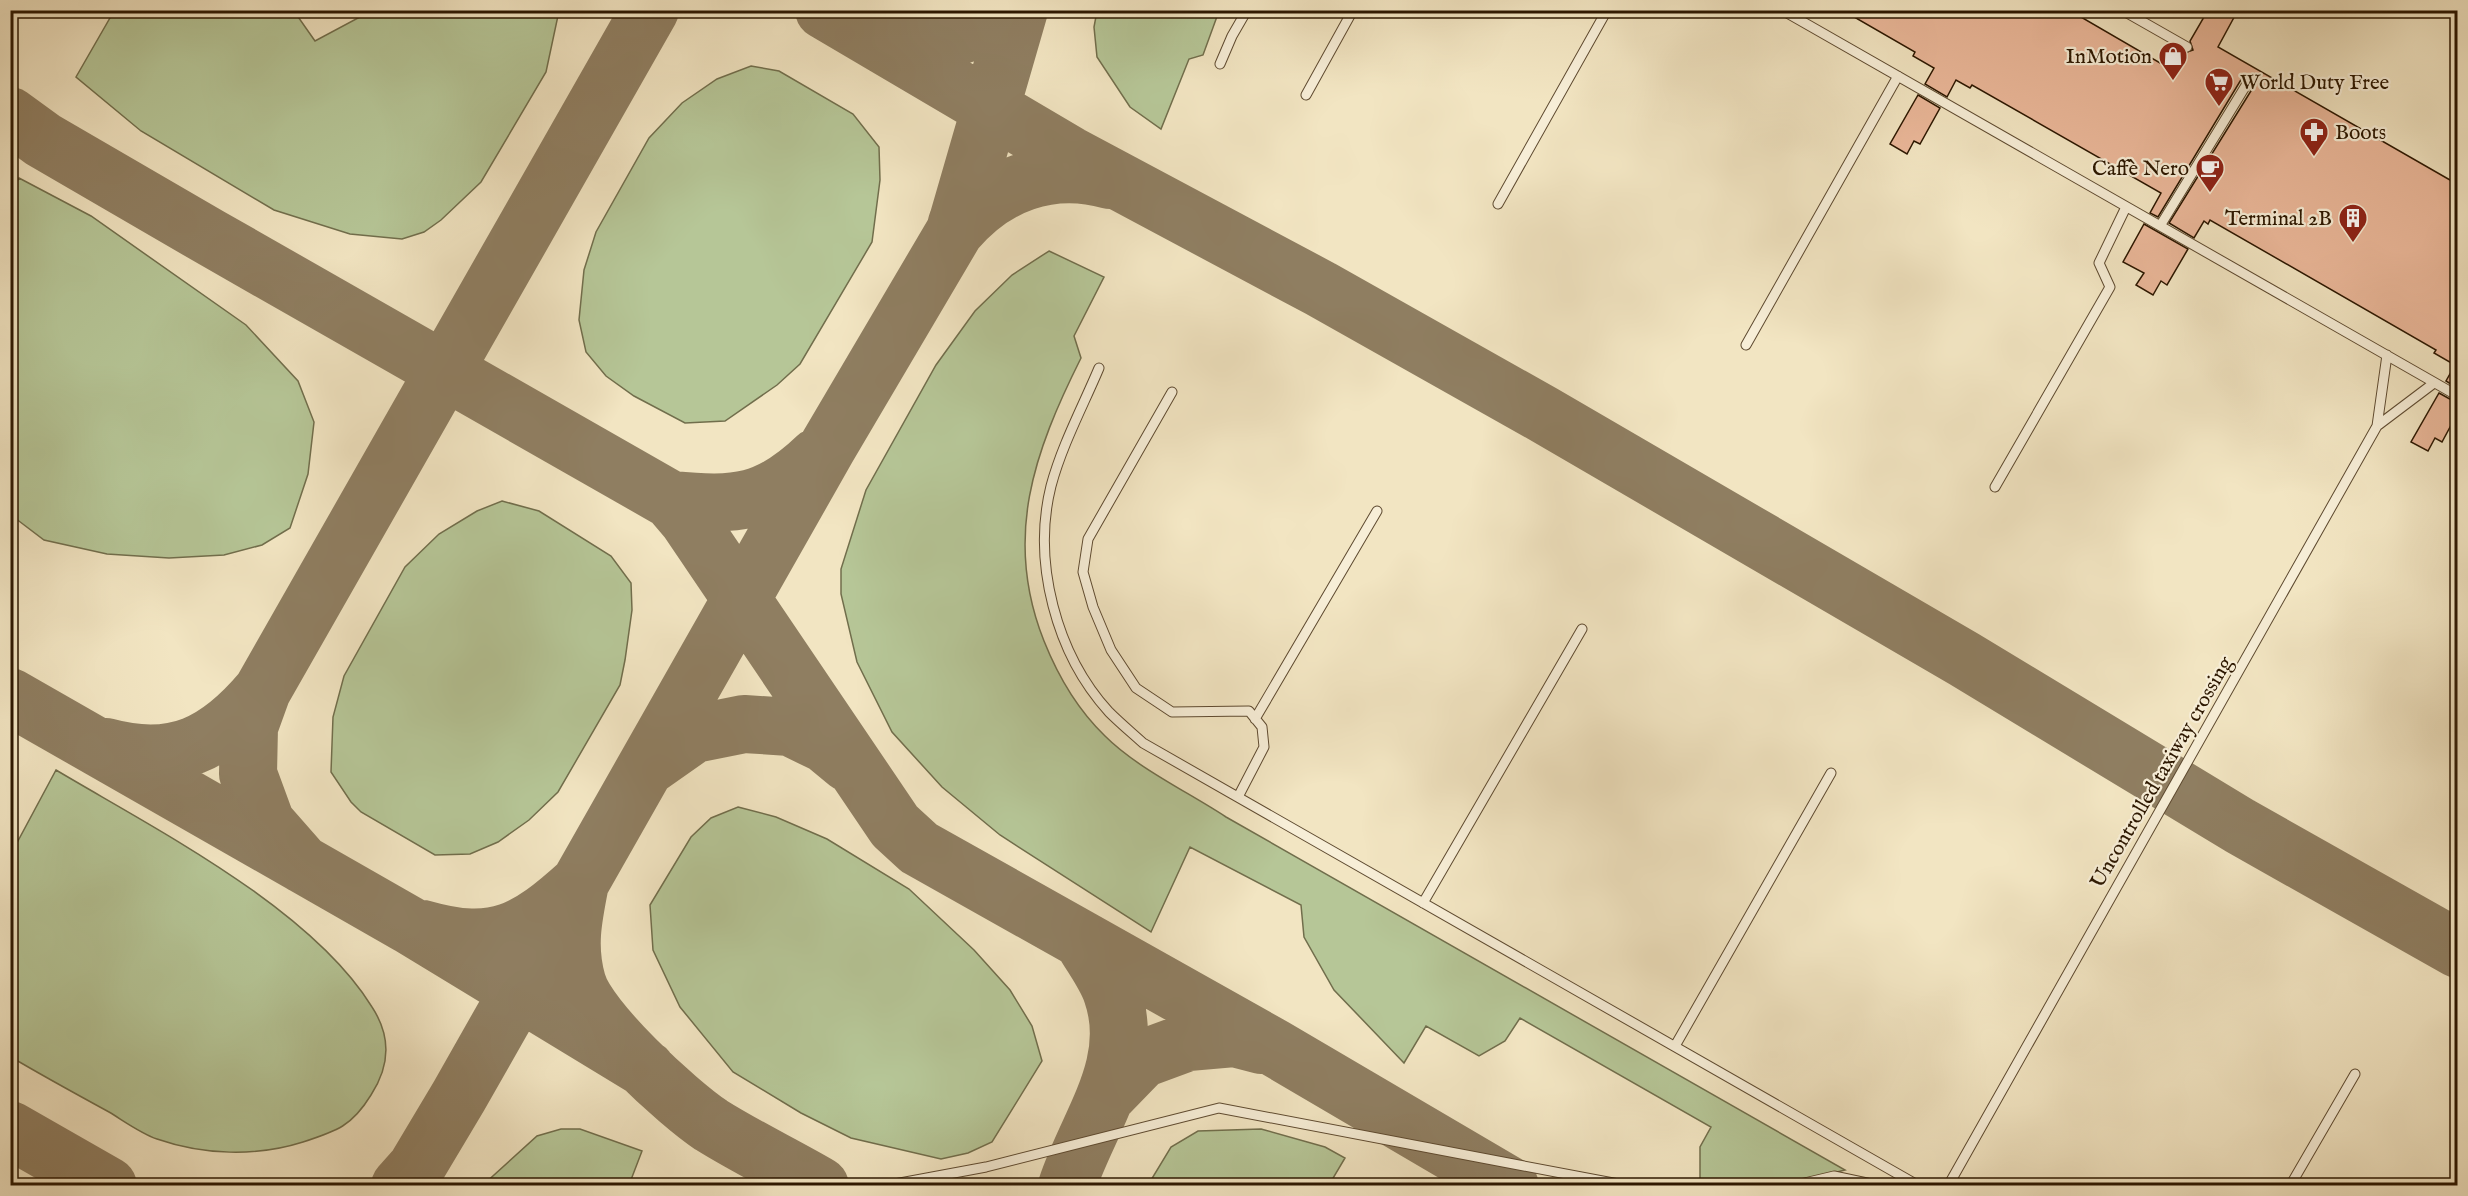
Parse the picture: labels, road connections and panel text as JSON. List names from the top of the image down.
{
  "streets": {
    "lane": ["Uncontrolled taxiway crossing"]
  },
  "places": {
    "shop": ["InMotion"],
    "supermarket": ["World Duty Free"],
    "pharmacy": ["Boots"],
    "cafe": ["Caffè Nero"],
    "building": ["Terminal 2B"]
  }
}
